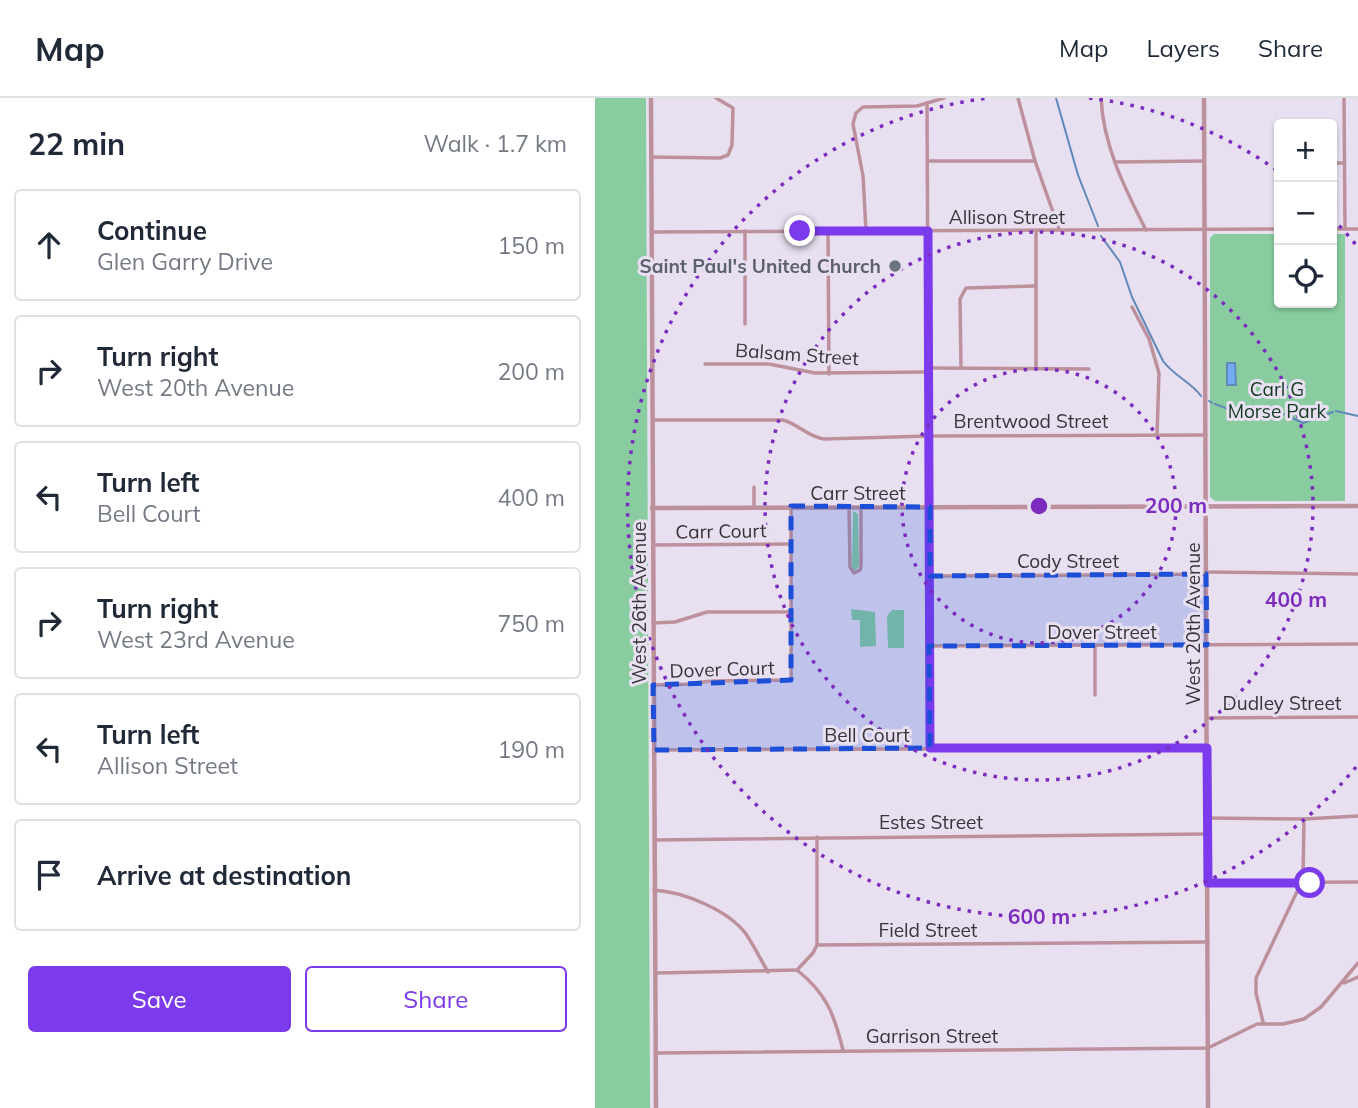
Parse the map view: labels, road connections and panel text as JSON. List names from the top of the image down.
{
  "streets": {
    "street": [
      "Allison Street",
      "Balsam Street",
      "Brentwood Street",
      "Carr Street",
      "Carr Court",
      "Cody Street",
      "West 26th Avenue",
      "West 20th Avenue",
      "Dover Street",
      "Dover Court",
      "Dudley Street",
      "Bell Court",
      "Estes Street",
      "Field Street",
      "Garrison Street"
    ]
  },
  "crossings": [
    ["Allison Street", "West 26th Avenue"],
    ["Allison Street", "West 20th Avenue"],
    ["Brentwood Street", "West 26th Avenue"],
    ["Brentwood Street", "West 20th Avenue"],
    ["Carr Street", "West 26th Avenue"],
    ["Carr Street", "West 20th Avenue"],
    ["Carr Court", "West 26th Avenue"],
    ["Cody Street", "West 20th Avenue"],
    ["West 26th Avenue", "Dover Court"],
    ["West 26th Avenue", "Bell Court"],
    ["West 26th Avenue", "Estes Street"],
    ["West 26th Avenue", "Garrison Street"],
    ["West 20th Avenue", "Dover Street"],
    ["West 20th Avenue", "Dudley Street"],
    ["West 20th Avenue", "Bell Court"],
    ["West 20th Avenue", "Estes Street"],
    ["West 20th Avenue", "Field Street"],
    ["West 20th Avenue", "Garrison Street"]
  ],
  "parks": ["Carl G Morse Park"],
  "places": ["Saint Paul's United Church"],
  "page": {
    "header": "Map",
    "nav": ["Map", "Layers", "Share"],
    "heading": ["22 min", "Walk · 1.7 km"],
    "map_buttons": ["+", "−"],
    "list": [
      ["Continue", "Glen Garry Drive", "150 m"],
      ["Turn right", "West 20th Avenue", "200 m"],
      ["Turn left", "Bell Court", "400 m"],
      ["Turn right", "West 23rd Avenue", "750 m"],
      ["Turn left", "Allison Street", "190 m"],
      "Arrive at destination"
    ],
    "buttons": ["Save", "Share"]
  },
  "rings": ["200 m", "400 m", "600 m"]
}
